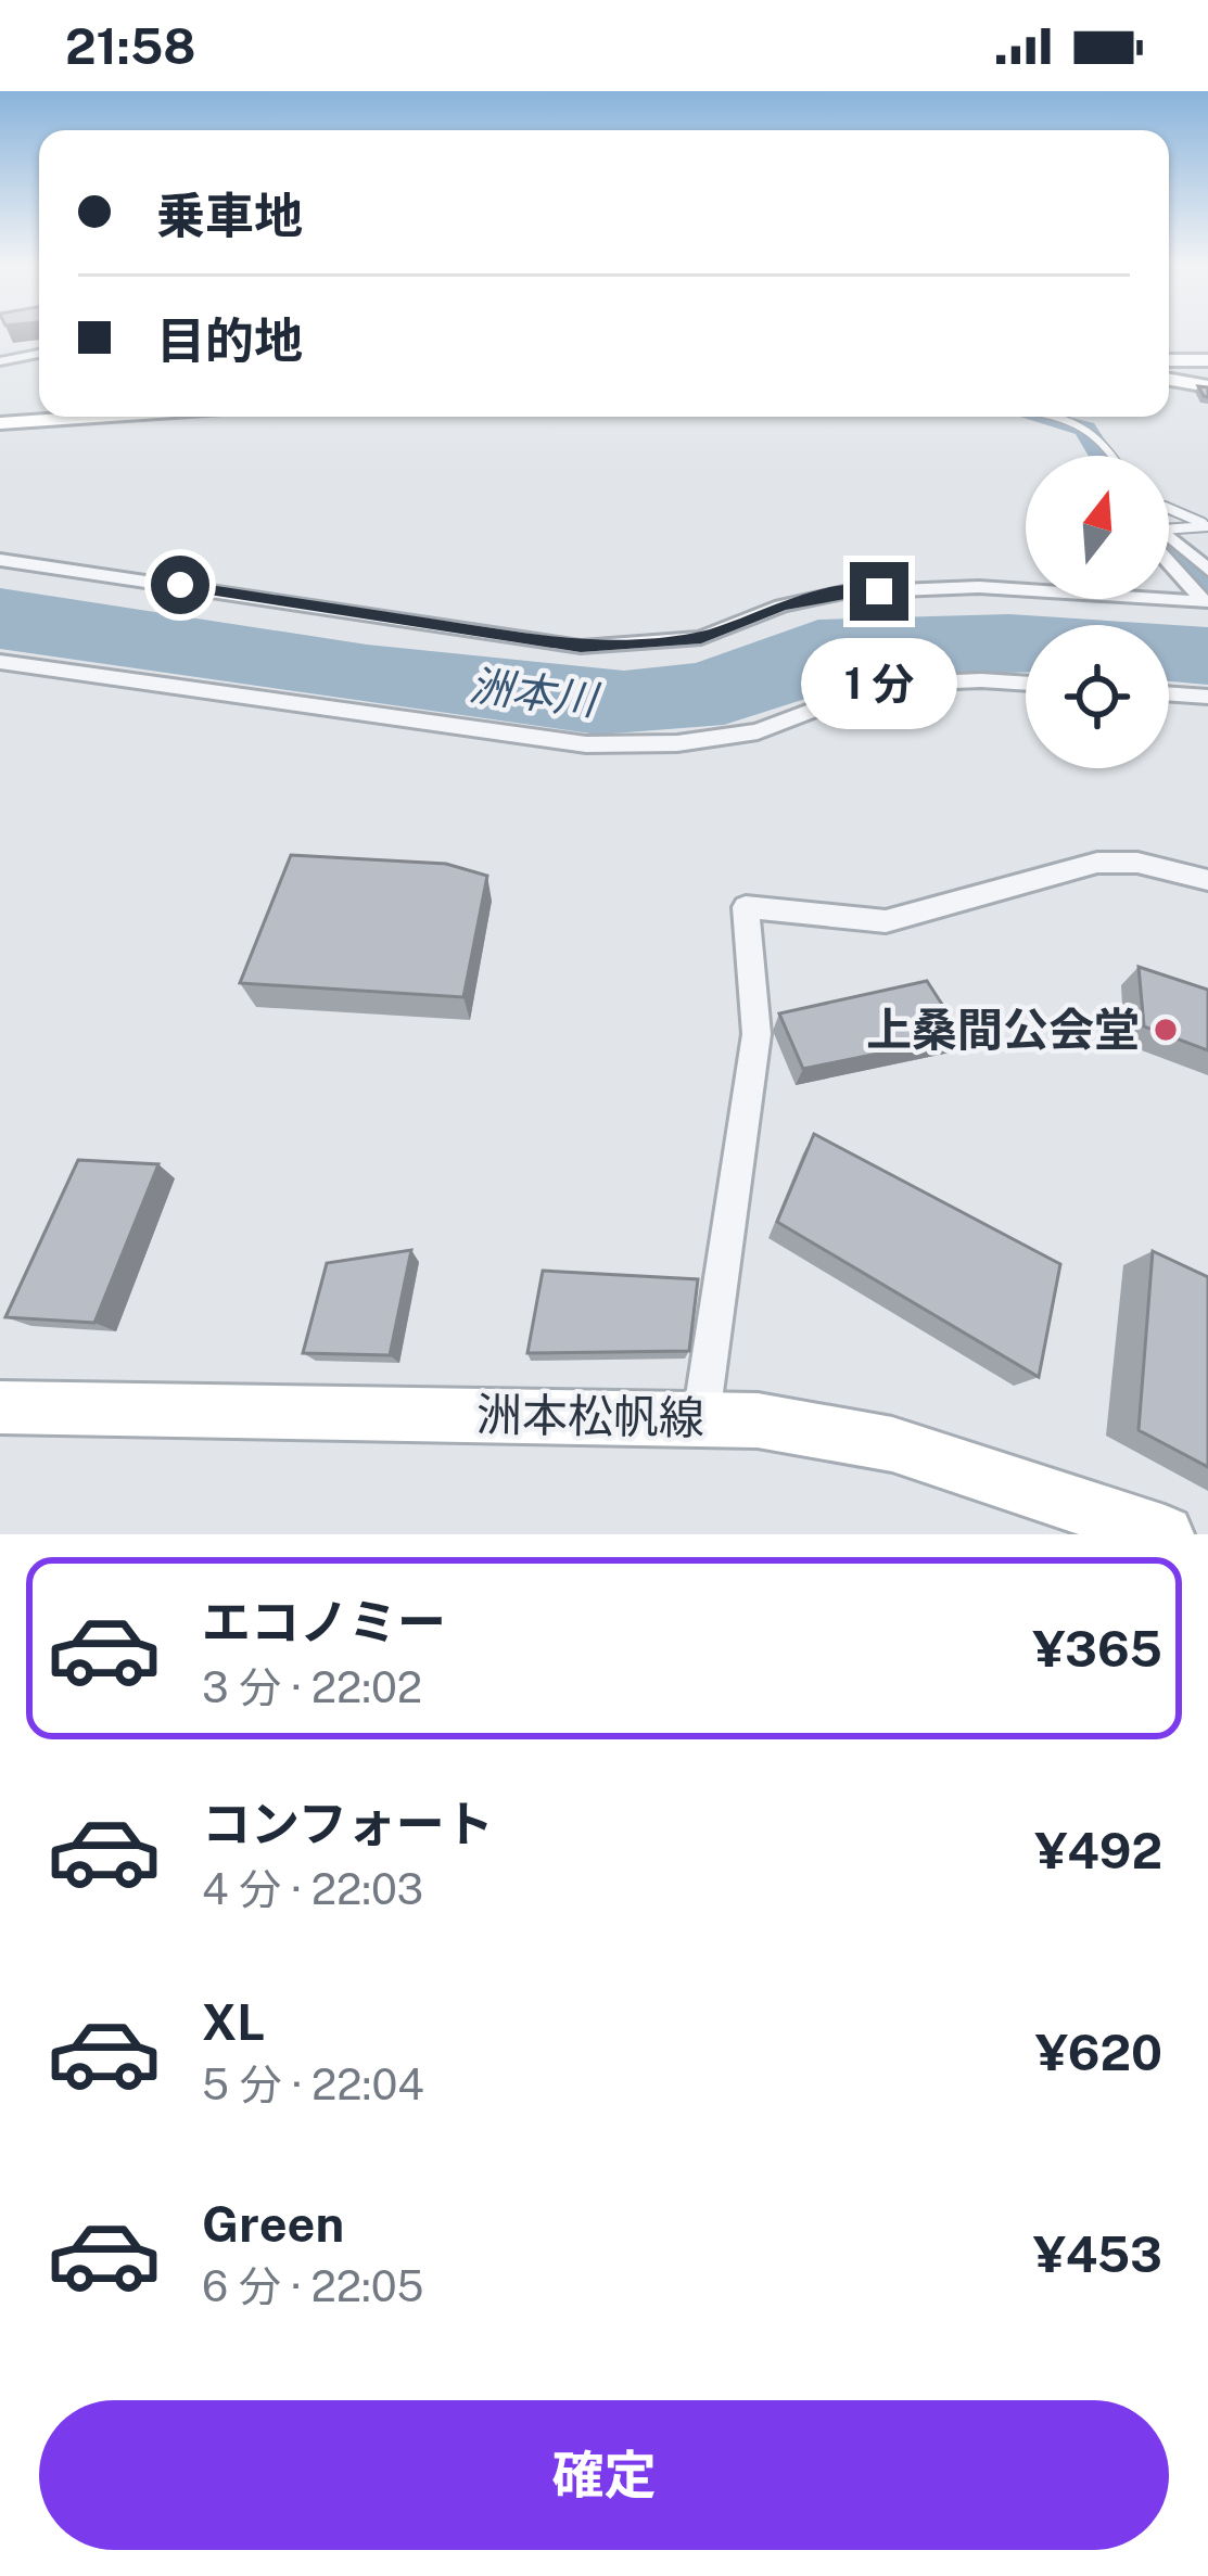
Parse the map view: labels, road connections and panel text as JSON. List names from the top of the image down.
{
  "streets": {
    "main road": ["洲本松帆線"]
  },
  "water": ["洲本川"],
  "places": ["上桑間公会堂"],
  "north": "top",
  "page": {
    "status": "21:58",
    "banner": ["乗車地", "目的地"],
    "bubble": "1 分",
    "list": [
      {
        "name": "エコノミー",
        "note": "3 分 · 22:02",
        "value": "¥365"
      },
      {
        "name": "コンフォート",
        "note": "4 分 · 22:03",
        "value": "¥492"
      },
      {
        "name": "XL",
        "note": "5 分 · 22:04",
        "value": "¥620"
      },
      {
        "name": "Green",
        "note": "6 分 · 22:05",
        "value": "¥453"
      }
    ],
    "buttons": "確定"
  }
}
